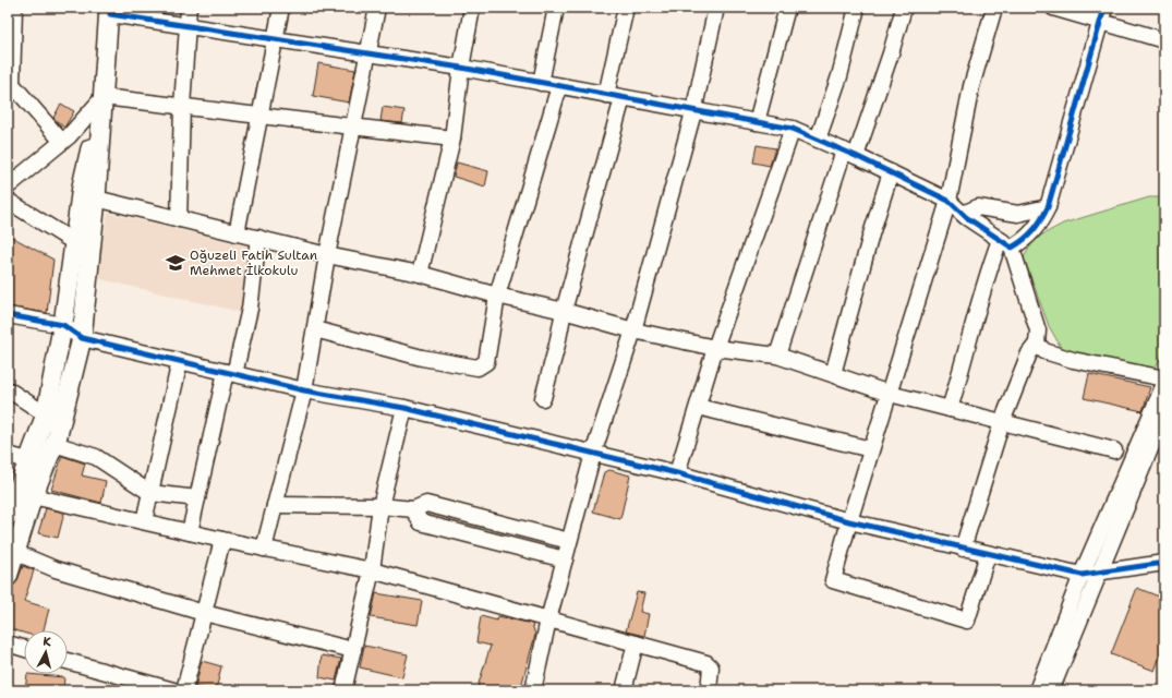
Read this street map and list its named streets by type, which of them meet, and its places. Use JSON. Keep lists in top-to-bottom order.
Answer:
{
  "places": {
    "school or university": ["Oğuzeli Fatih Sultan Mehmet İlkokulu"]
  },
  "north": "top"
}
